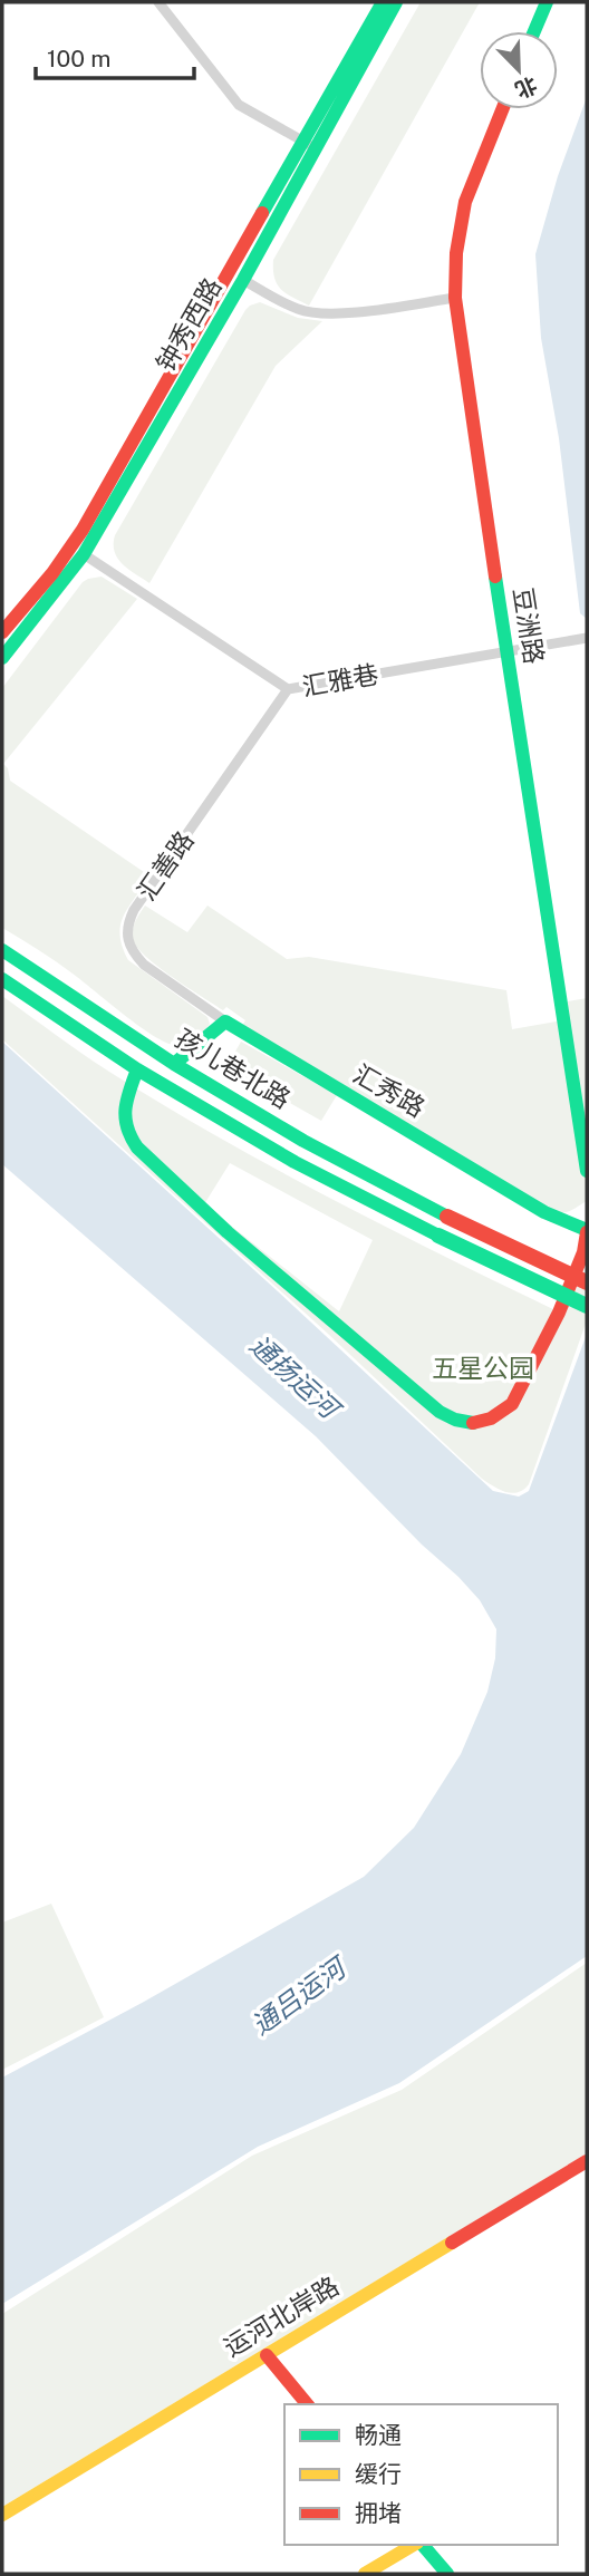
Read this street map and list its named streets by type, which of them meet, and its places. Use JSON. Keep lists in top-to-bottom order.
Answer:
{
  "streets": {
    "street": [
      "钟秀西路",
      "豆洲路",
      "汇雅巷",
      "汇善路",
      "孩儿巷北路",
      "汇秀路",
      "运河北岸路"
    ]
  },
  "crossings": [
    ["钟秀西路", "汇雅巷"],
    ["豆洲路", "汇雅巷"],
    ["汇雅巷", "汇善路"],
    ["汇善路", "汇秀路"]
  ],
  "water": ["通扬运河", "通吕运河"],
  "parks": ["五星公园"],
  "legend": ["畅通", "缓行", "拥堵"],
  "scale_bar": "100 m",
  "north": "bottom right"
}
